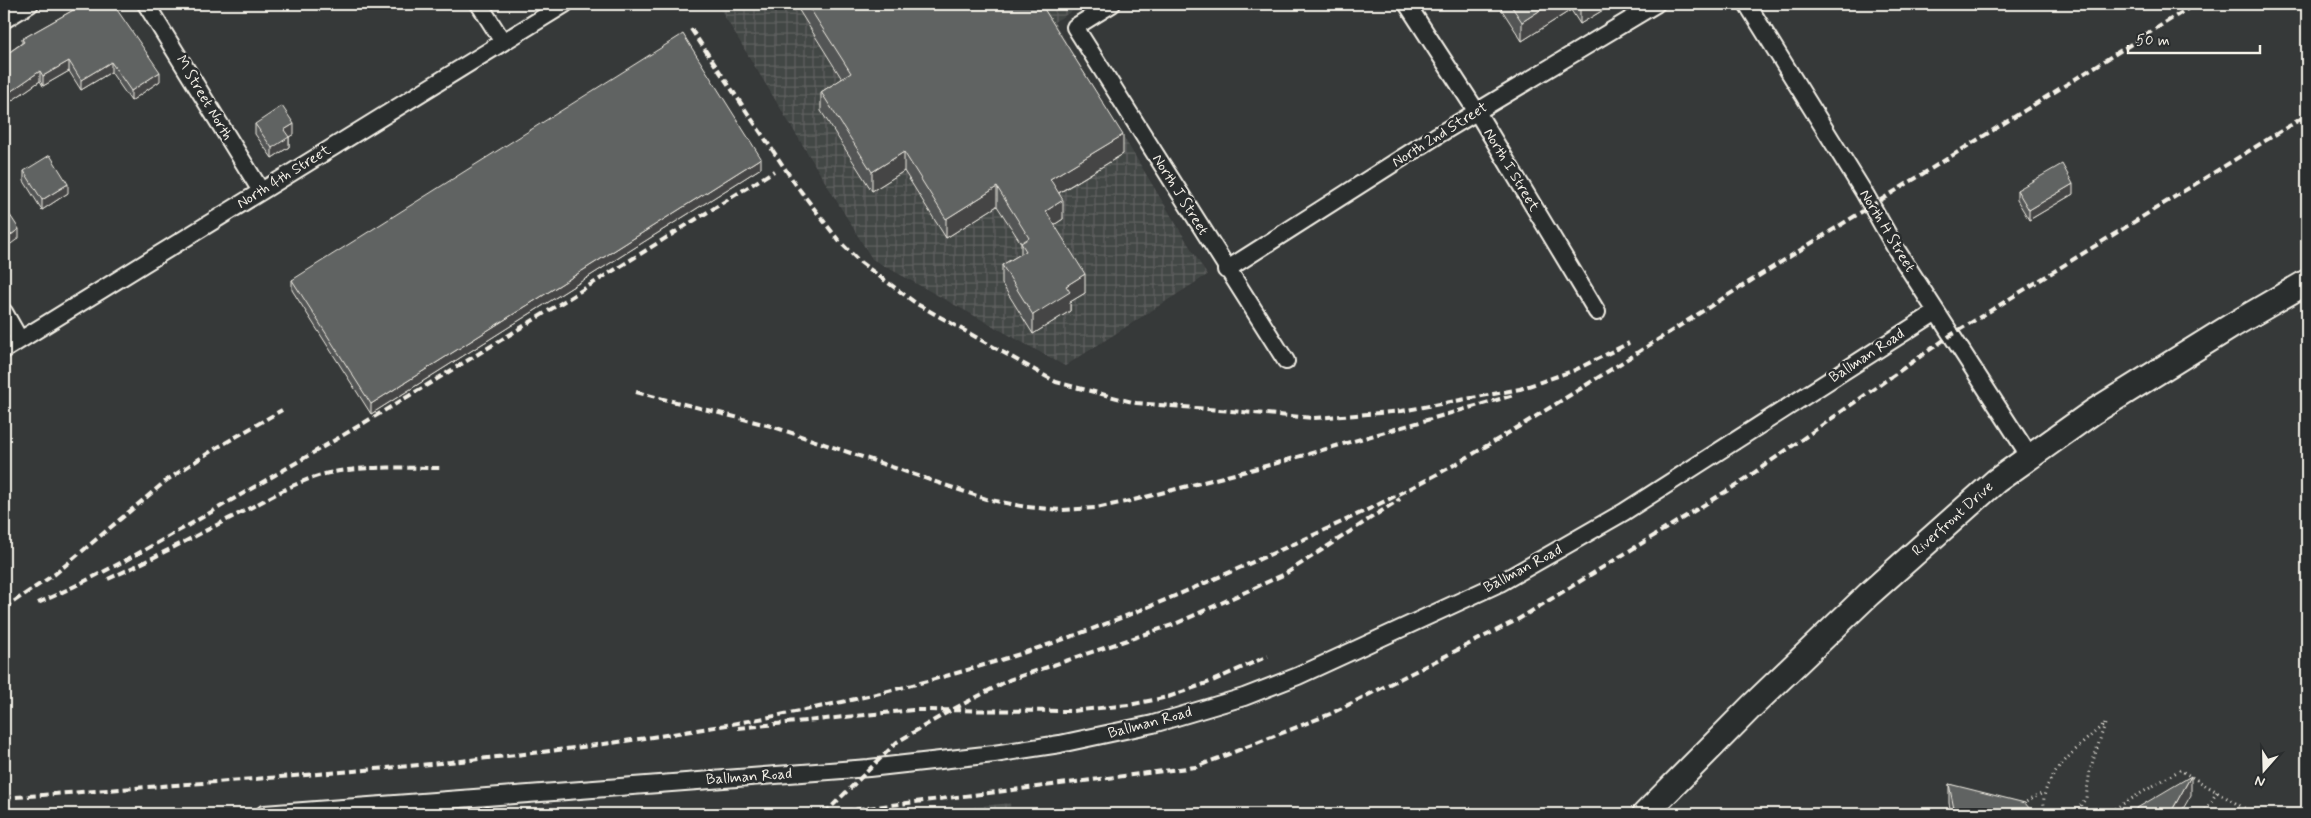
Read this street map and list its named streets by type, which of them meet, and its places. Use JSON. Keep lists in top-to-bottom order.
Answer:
{
  "streets": {
    "street": [
      "M Street North",
      "North 2nd Street",
      "North I Street",
      "North 4th Street",
      "North J Street",
      "North H Street",
      "Ballman Road",
      "Riverfront Drive"
    ]
  },
  "crossings": [
    ["M Street North", "North 4th Street"],
    ["North 2nd Street", "North I Street"],
    ["North 2nd Street", "North J Street"],
    ["North H Street", "Ballman Road"],
    ["North H Street", "Riverfront Drive"]
  ],
  "scale_bar": "50 m",
  "north": "bottom"
}
